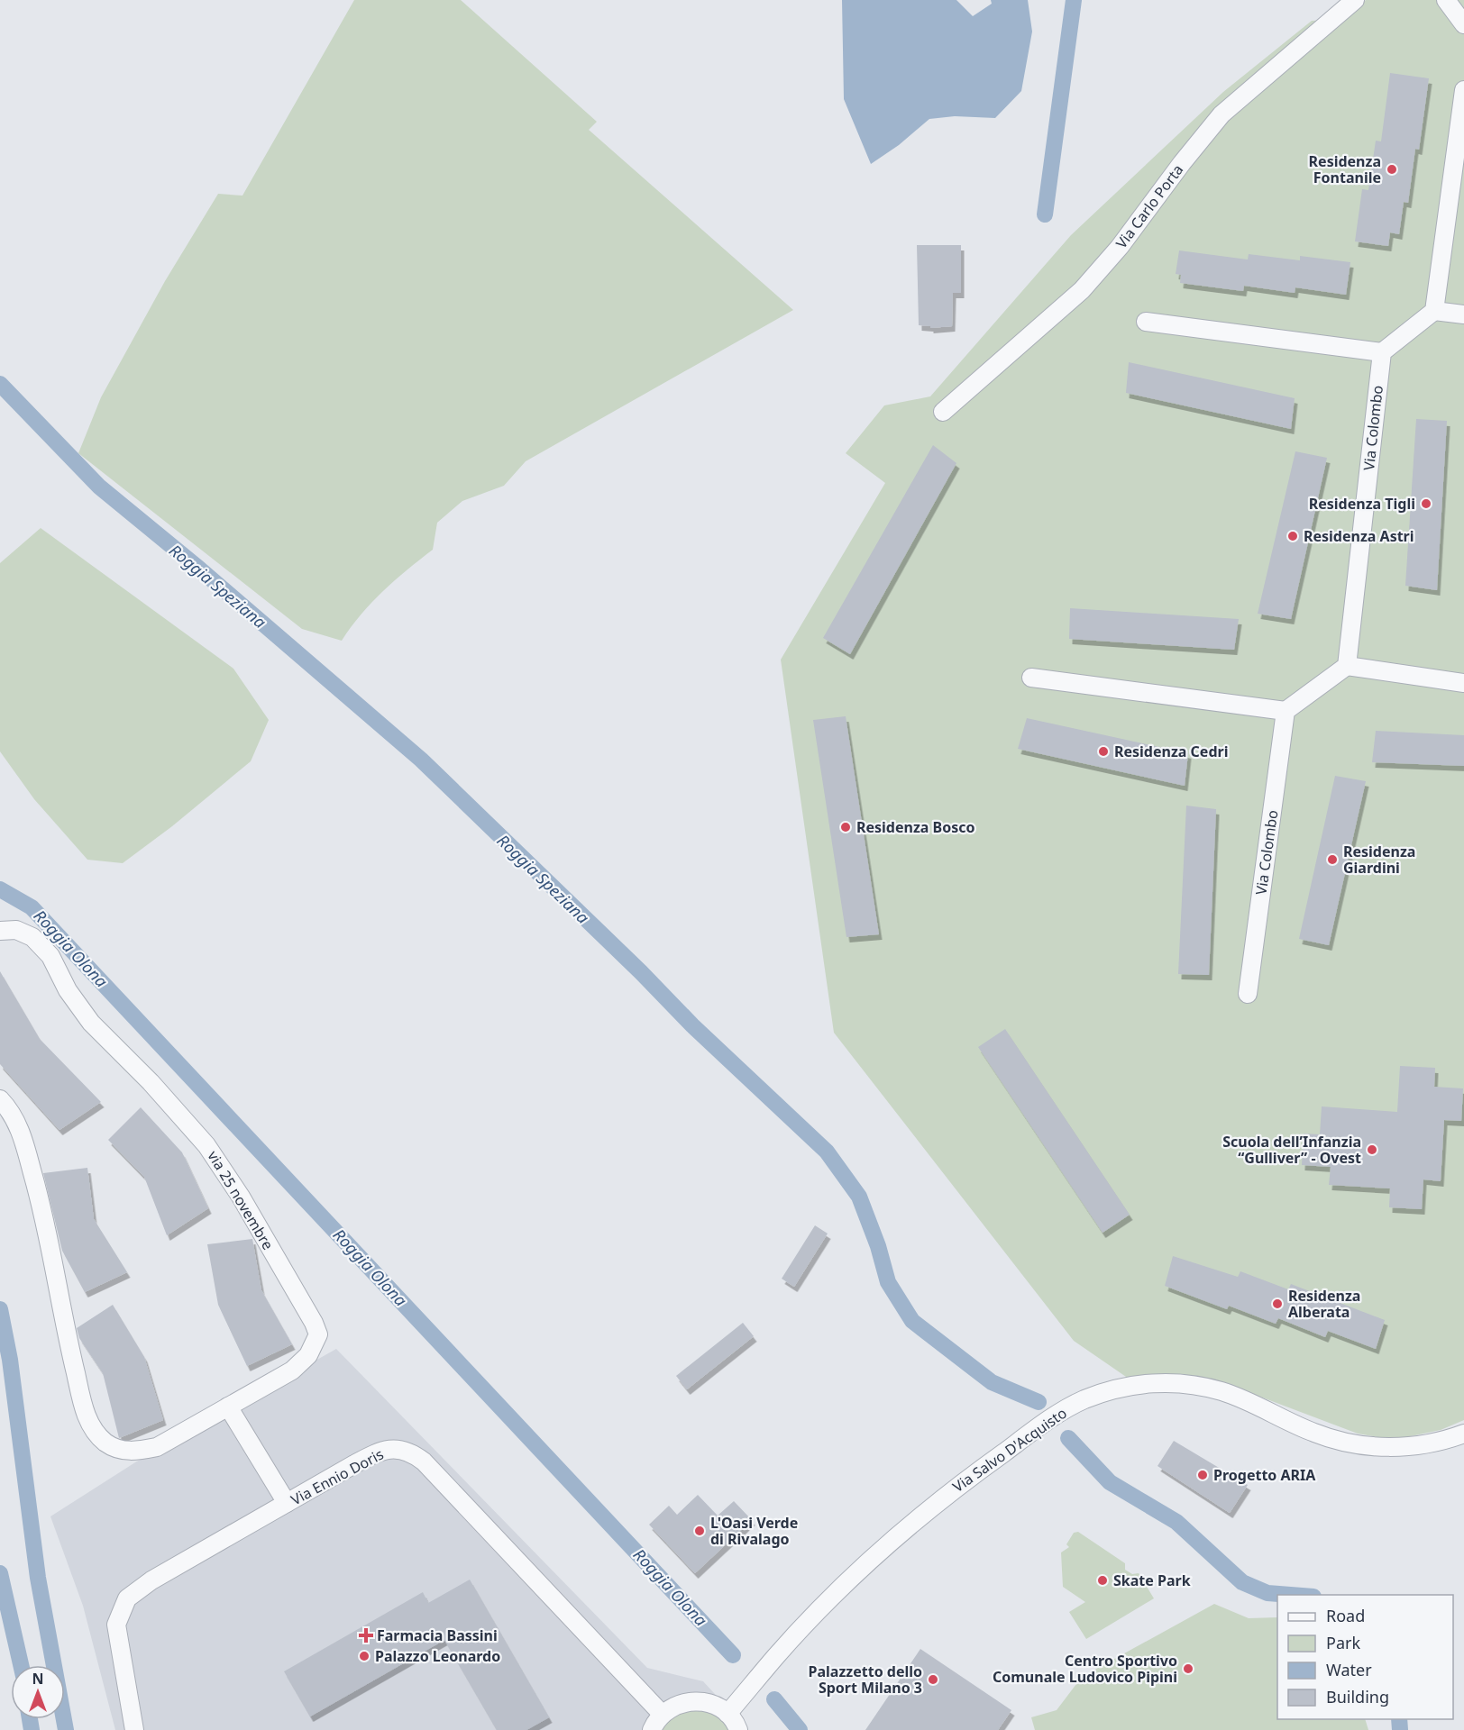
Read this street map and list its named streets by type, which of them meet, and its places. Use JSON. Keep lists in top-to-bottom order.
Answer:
{
  "streets": {
    "street": [
      "Via Carlo Porta",
      "Via Colombo",
      "via 25 novembre",
      "Via Salvo D'Acquisto",
      "Via Ennio Doris"
    ]
  },
  "water": ["Roggia Speziana", "Roggia Olona"],
  "places": {
    "other": [
      "Residenza Fontanile",
      "Residenza Tigli",
      "Residenza Astri",
      "Residenza Cedri",
      "Residenza Bosco",
      "Residenza Giardini",
      "Scuola dell’Infanzia “Gulliver” - Ovest",
      "Residenza Alberata",
      "Progetto ARIA",
      "L'Oasi Verde di Rivalago",
      "Skate Park",
      "Palazzo Leonardo",
      "Centro Sportivo Comunale Ludovico Pipini",
      "Palazzetto dello Sport Milano 3"
    ],
    "health": ["Farmacia Bassini"]
  },
  "legend": [
    "Road",
    "Park",
    "Water",
    "Building"
  ],
  "north": "top"
}
